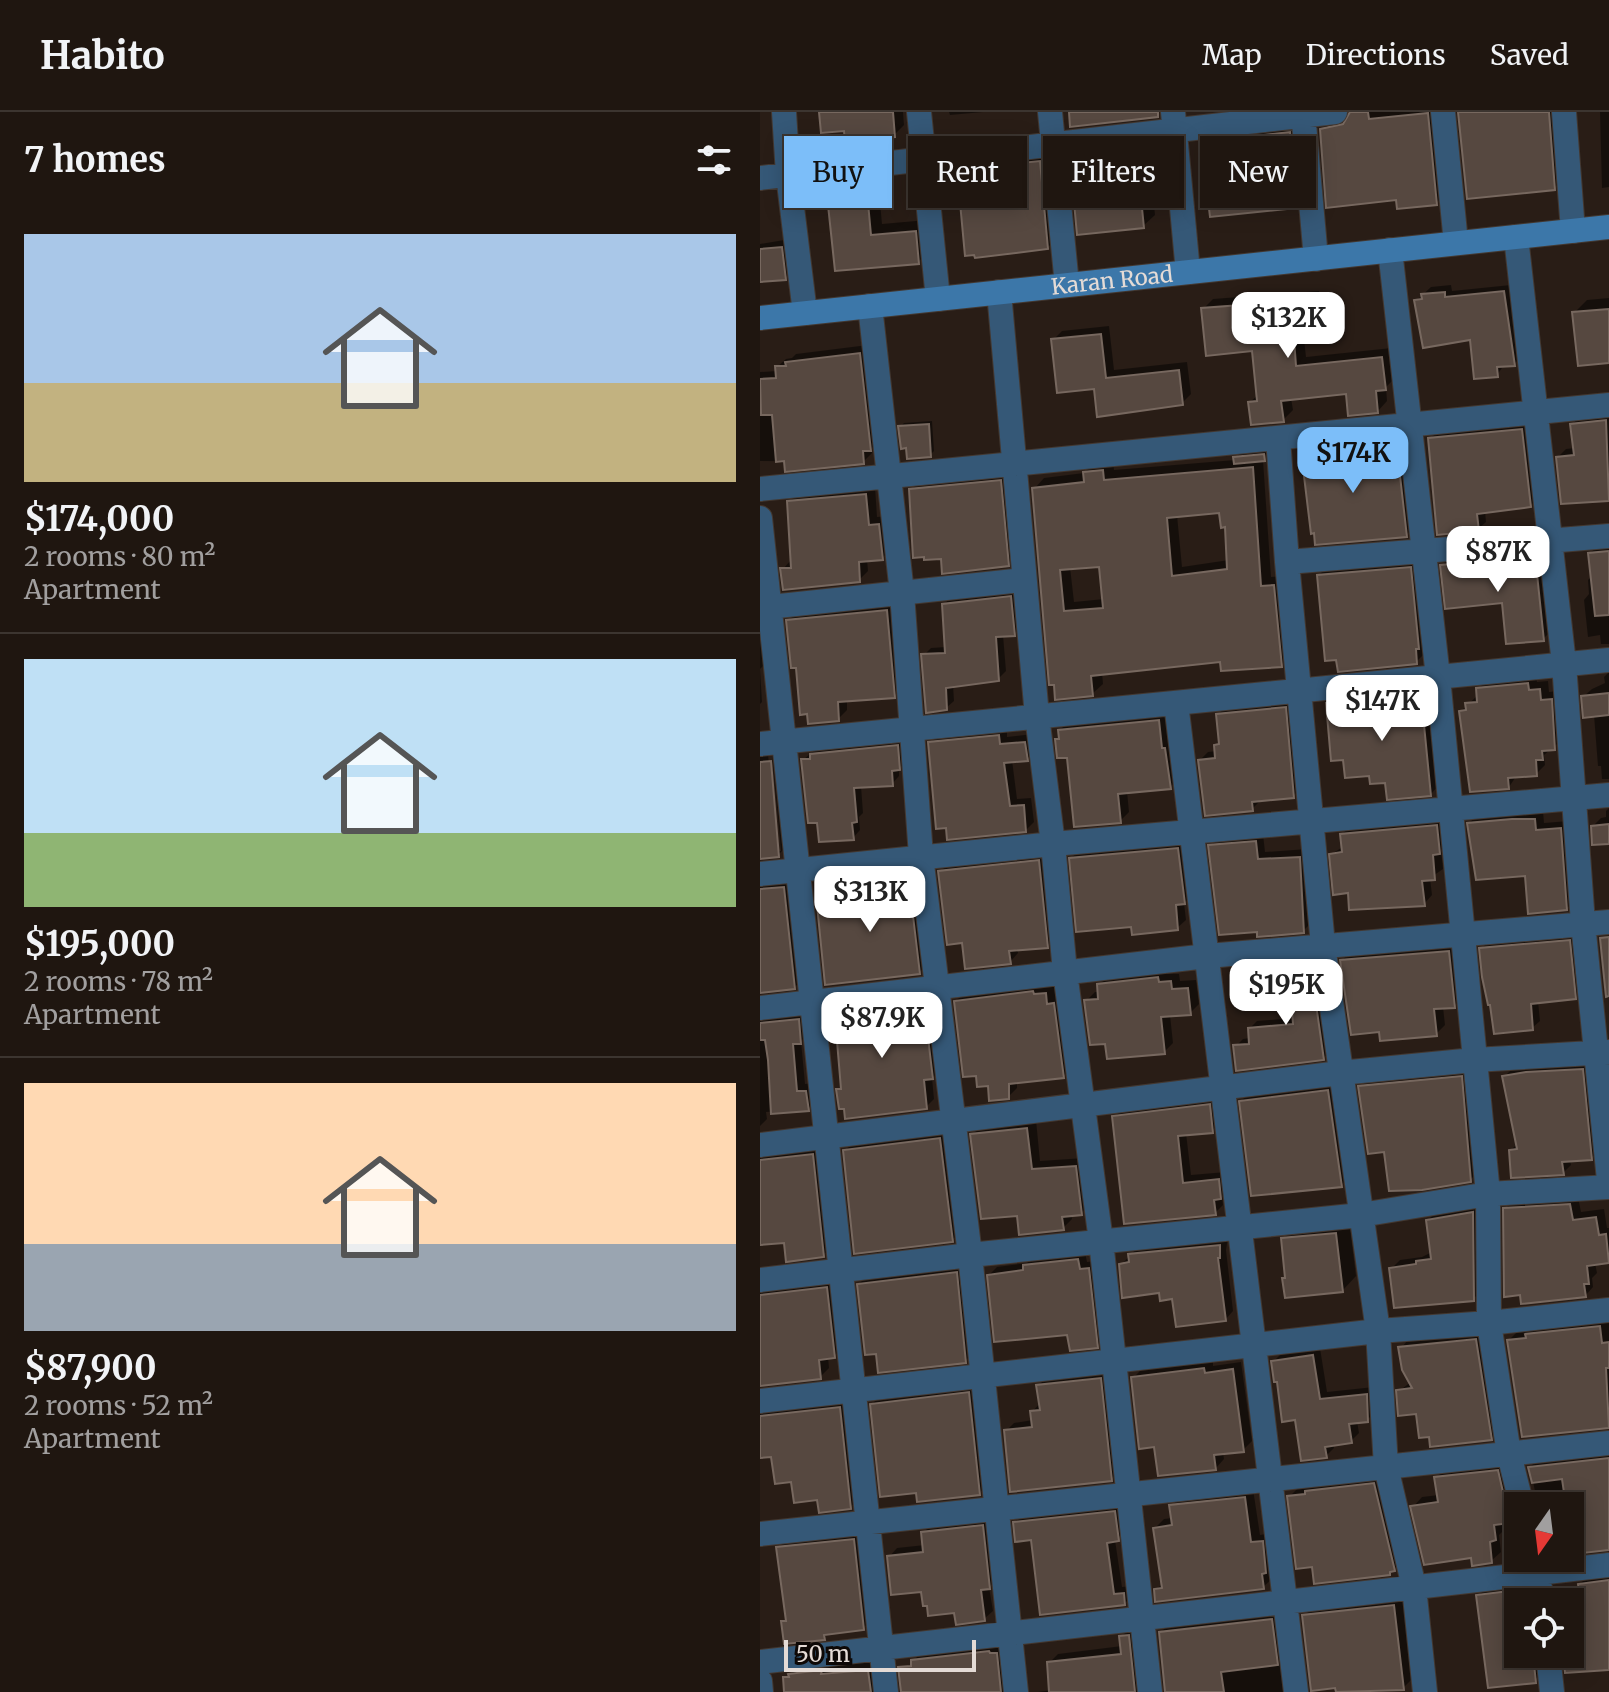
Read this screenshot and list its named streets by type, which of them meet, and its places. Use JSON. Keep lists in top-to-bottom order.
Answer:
{
  "streets": {
    "street": ["Karan Road"]
  },
  "scale_bar": "50 m",
  "north": "bottom",
  "page": {
    "header": "Habito",
    "nav": ["Map", "Directions", "Saved"],
    "heading": "7 homes",
    "chip": [
      "Buy",
      "Rent",
      "Filters",
      "New"
    ],
    "list": [
      {
        "name": "$174,000",
        "note": "2 rooms · 80 m² · Apartment"
      },
      {
        "name": "$195,000",
        "note": "2 rooms · 78 m² · Apartment"
      },
      {
        "name": "$87,900",
        "note": "2 rooms · 52 m² · Apartment"
      }
    ],
    "price": [
      "$132K",
      "$174K",
      "$87K",
      "$147K",
      "$313K",
      "$195K",
      "$87.9K"
    ],
    "scale": "50 m"
  }
}
